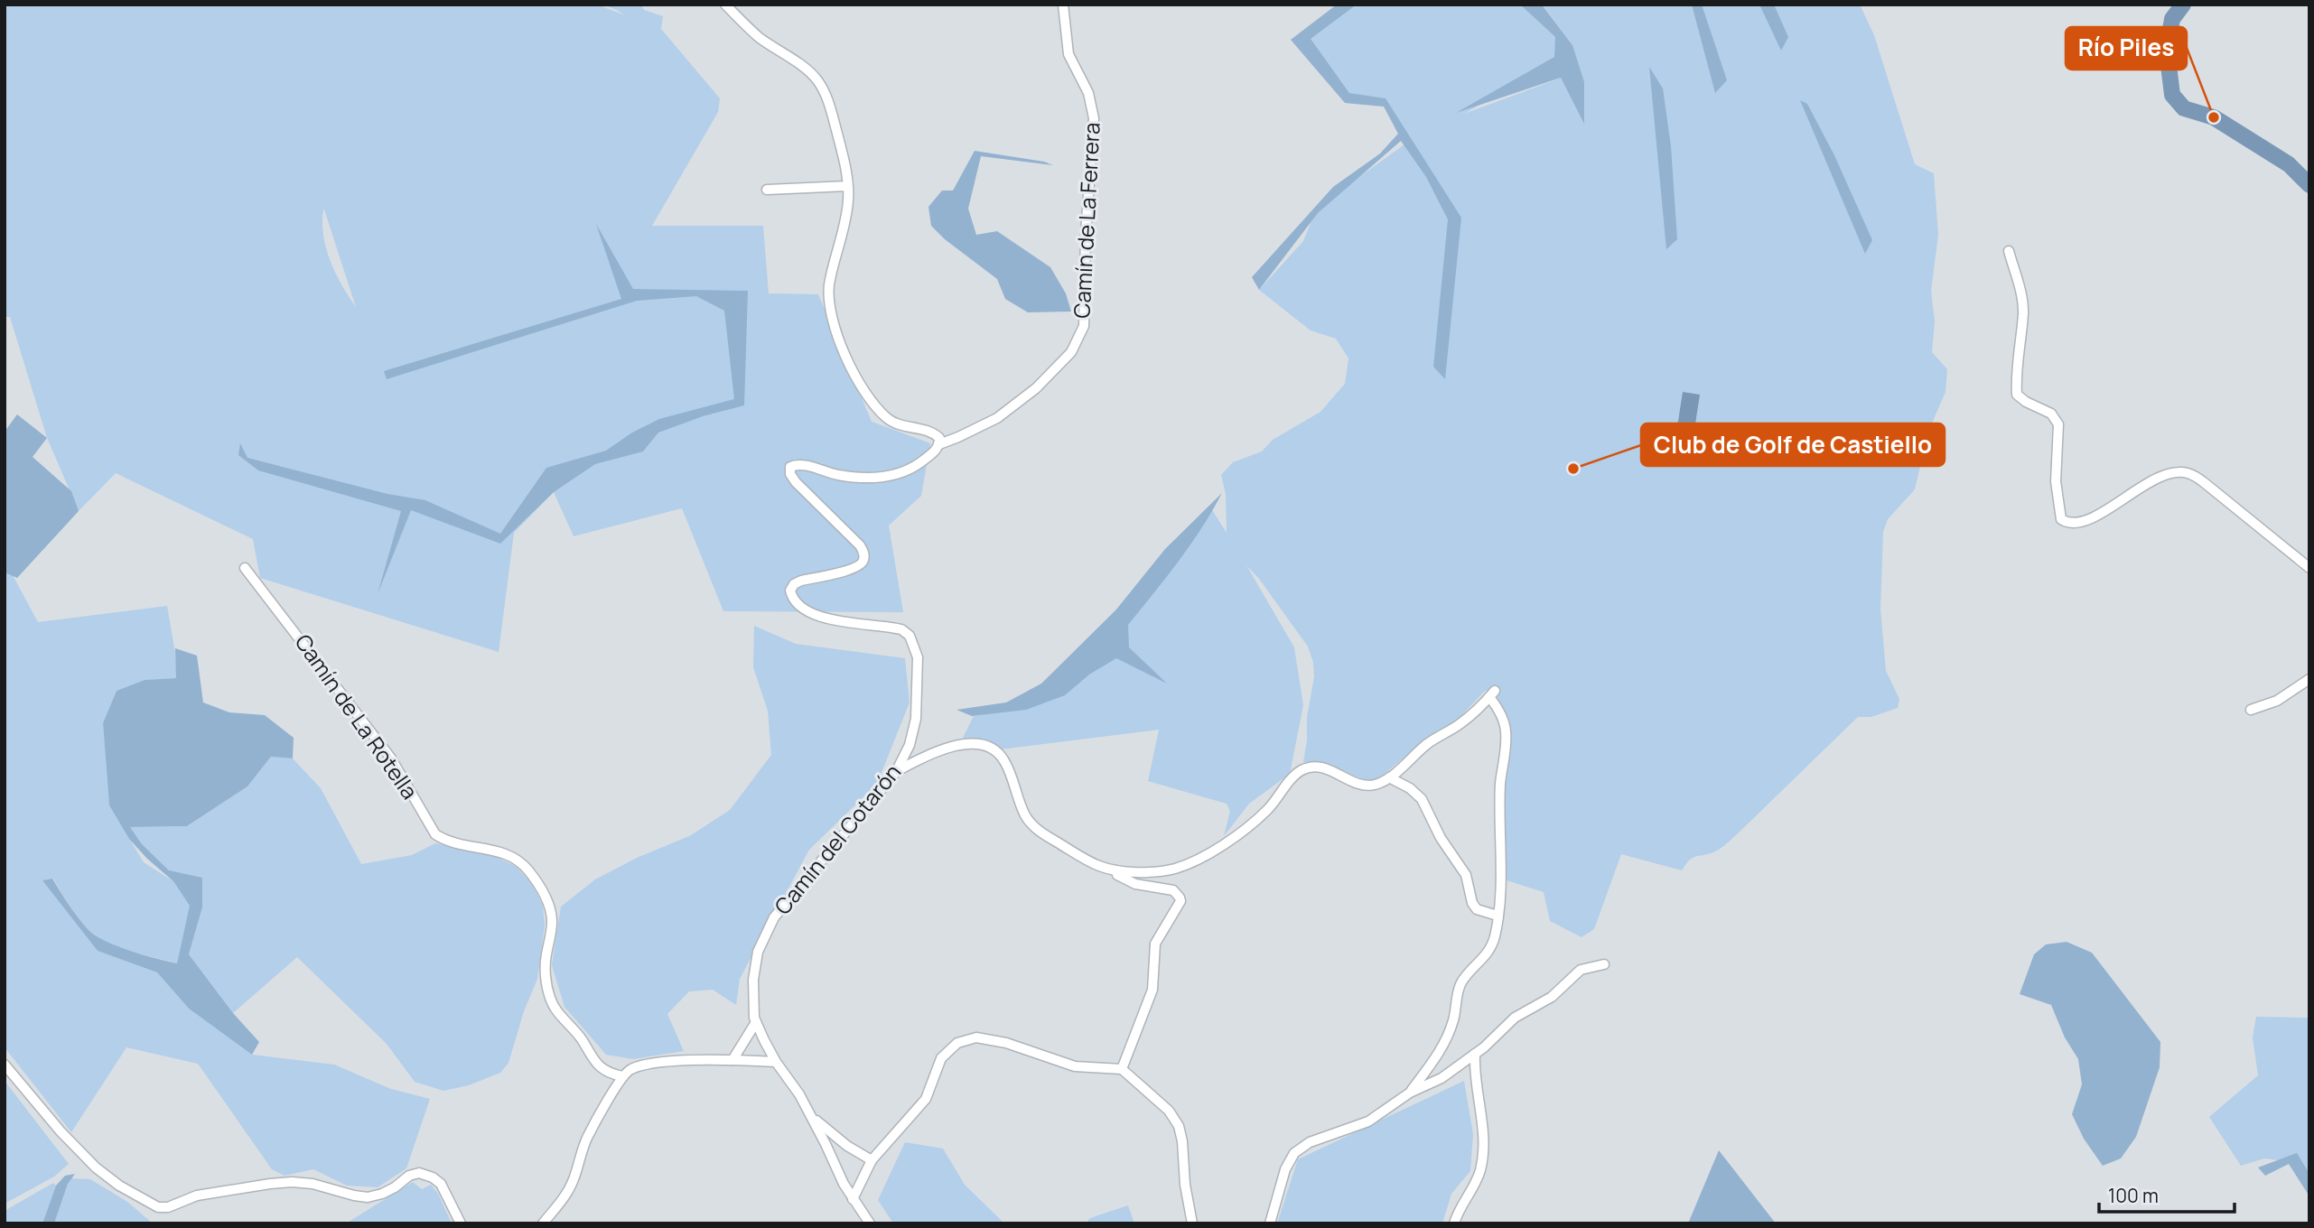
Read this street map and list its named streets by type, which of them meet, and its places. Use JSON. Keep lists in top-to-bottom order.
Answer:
{
  "streets": {
    "street": ["Camín de La Ferrera", "Camín de La Rotella", "Camín del Cotarón"]
  },
  "crossings": [
    ["Camín de La Ferrera", "Camín del Cotarón"]
  ],
  "places": ["Río Piles", "Club de Golf de Castiello"],
  "scale_bar": "100 m"
}
